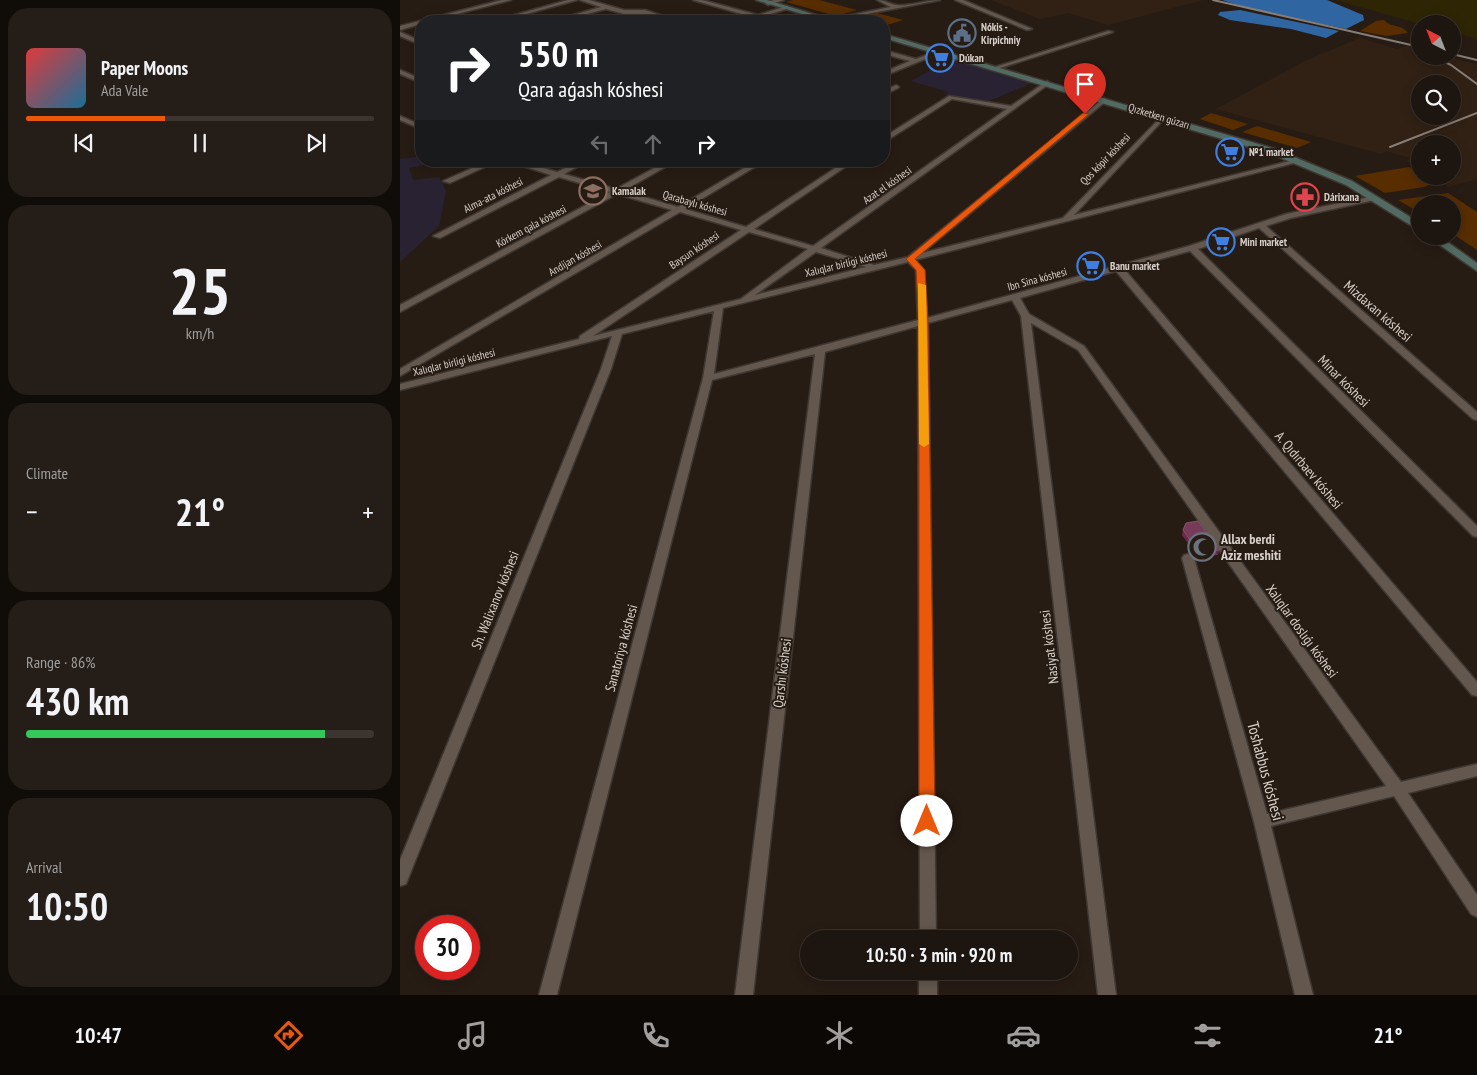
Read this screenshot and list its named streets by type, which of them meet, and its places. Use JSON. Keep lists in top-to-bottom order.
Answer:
{
  "streets": {
    "street": [
      "Qızketken gúzarı",
      "Qos kópir kóshesi",
      "Azat el kóshesi",
      "Alma-ata kóshesi",
      "Qarabaylı kóshesi",
      "Kórkem qala kóshesi",
      "Baysun kóshesi",
      "Andijan kóshesi",
      "Xalıqlar birligi kóshesi",
      "Ibn Sina kóshesi",
      "Mizdaxan kóshesi",
      "Minar kóshesi",
      "A. Qıdırbaev kóshesi",
      "Sh. Walixanov kóshesi",
      "Xalıqlar doslıǵı kóshesi",
      "Nasiyat kóshesi",
      "Sanatoriya kóshesi",
      "Qarshı kóshesi",
      "Toshabbus kóshesi"
    ]
  },
  "crossings": [
    ["Qızketken gúzarı", "Qos kópir kóshesi"],
    ["Qızketken gúzarı", "Azat el kóshesi"],
    ["Qızketken gúzarı", "Xalıqlar birligi kóshesi"],
    ["Qızketken gúzarı", "Ibn Sina kóshesi"],
    ["Qos kópir kóshesi", "Xalıqlar birligi kóshesi"],
    ["Azat el kóshesi", "Qarabaylı kóshesi"],
    ["Azat el kóshesi", "Xalıqlar birligi kóshesi"],
    ["Alma-ata kóshesi", "Qarabaylı kóshesi"],
    ["Qarabaylı kóshesi", "Kórkem qala kóshesi"],
    ["Qarabaylı kóshesi", "Baysun kóshesi"],
    ["Qarabaylı kóshesi", "Andijan kóshesi"],
    ["Qarabaylı kóshesi", "Xalıqlar birligi kóshesi"],
    ["Baysun kóshesi", "Xalıqlar birligi kóshesi"],
    ["Xalıqlar birligi kóshesi", "Sh. Walixanov kóshesi"],
    ["Xalıqlar birligi kóshesi", "Sanatoriya kóshesi"],
    ["Ibn Sina kóshesi", "Mizdaxan kóshesi"],
    ["Ibn Sina kóshesi", "Minar kóshesi"],
    ["Ibn Sina kóshesi", "A. Qıdırbaev kóshesi"],
    ["Ibn Sina kóshesi", "Nasiyat kóshesi"],
    ["Ibn Sina kóshesi", "Sanatoriya kóshesi"],
    ["Ibn Sina kóshesi", "Qarshı kóshesi"],
    ["Xalıqlar doslıǵı kóshesi", "Nasiyat kóshesi"]
  ],
  "places": {
    "public building": ["Nókis - Kirpichniy"],
    "supermarket": [
      "Dúkan",
      "№1 market",
      "Mini market",
      "Banu market"
    ],
    "school or university": ["Kamalak"],
    "pharmacy": ["Dárixana"],
    "mosque": ["Allax berdi Aziz meshiti"]
  },
  "north": "top left",
  "page": {
    "map_buttons": ["+", "−"],
    "turn": ["550 m", "Qara aǵash kóshesi"],
    "song": ["Paper Moons", "Ada Vale"],
    "tile": [
      ["25", "km/h"],
      "Climate",
      ["Range · 86%", "430 km"],
      ["Arrival", "10:50"]
    ],
    "heat": ["−", "21°", "+"],
    "limit": "30",
    "trip": "10:50 · 3 min · 920 m",
    "tabs": ["10:47", "21°"]
  }
}
